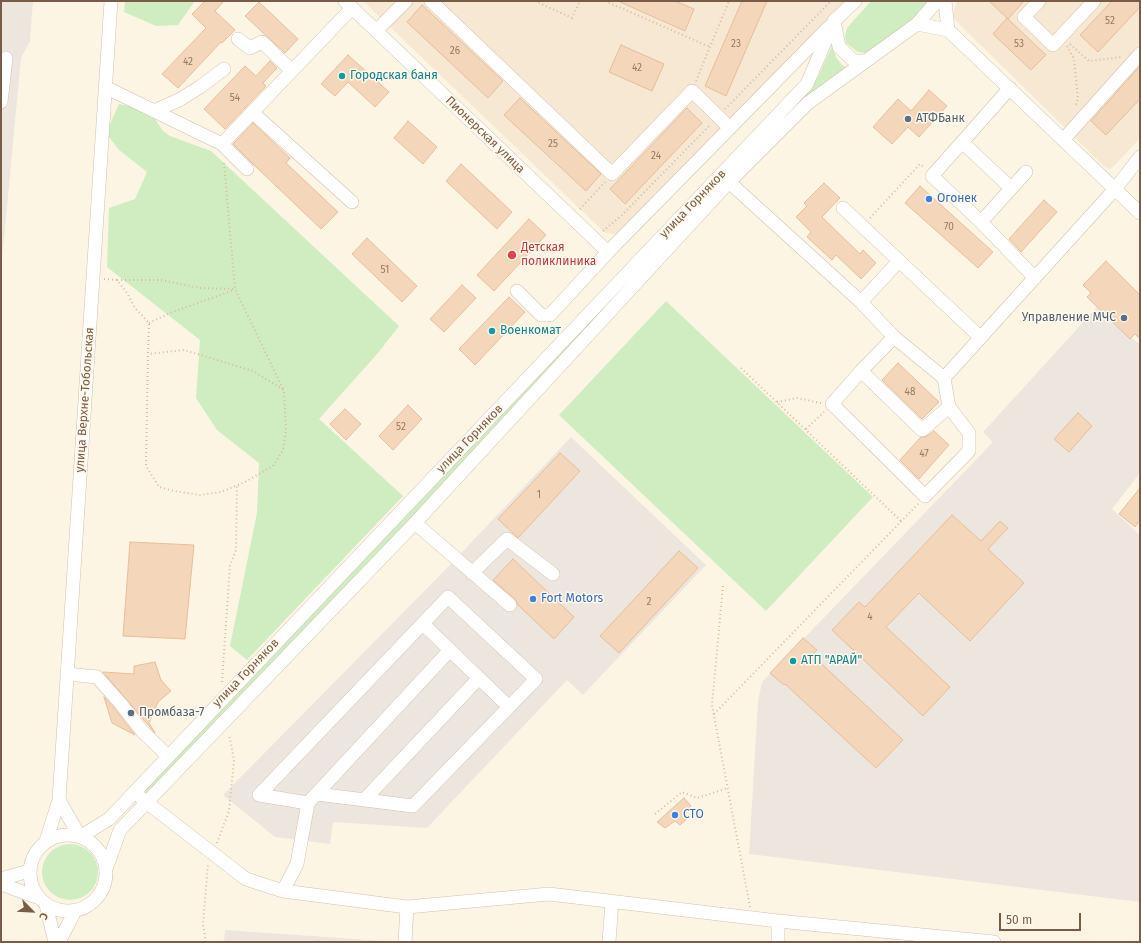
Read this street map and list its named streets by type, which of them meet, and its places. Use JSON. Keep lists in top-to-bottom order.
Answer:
{
  "streets": {
    "street": ["Пионерская улица", "улица Горняков", "улица Верхне-Тобольская"]
  },
  "crossings": [
    ["Пионерская улица", "улица Горняков"],
    ["улица Горняков", "улица Верхне-Тобольская"]
  ],
  "places": [
    "Городская баня",
    "АТФБанк",
    "Огонек",
    "Детская поликлиника",
    "Управление МЧС",
    "Военкомат",
    "Fort Motors",
    "АТП \"АРАЙ\"",
    "Промбаза-7",
    "СТО"
  ],
  "house_numbers": [
    "52",
    "23",
    "53",
    "26",
    "42",
    "42",
    "54",
    "25",
    "24",
    "70",
    "51",
    "48",
    "52",
    "47",
    "1",
    "2",
    "4"
  ],
  "scale_bar": "50 m",
  "north": "bottom right"
}
